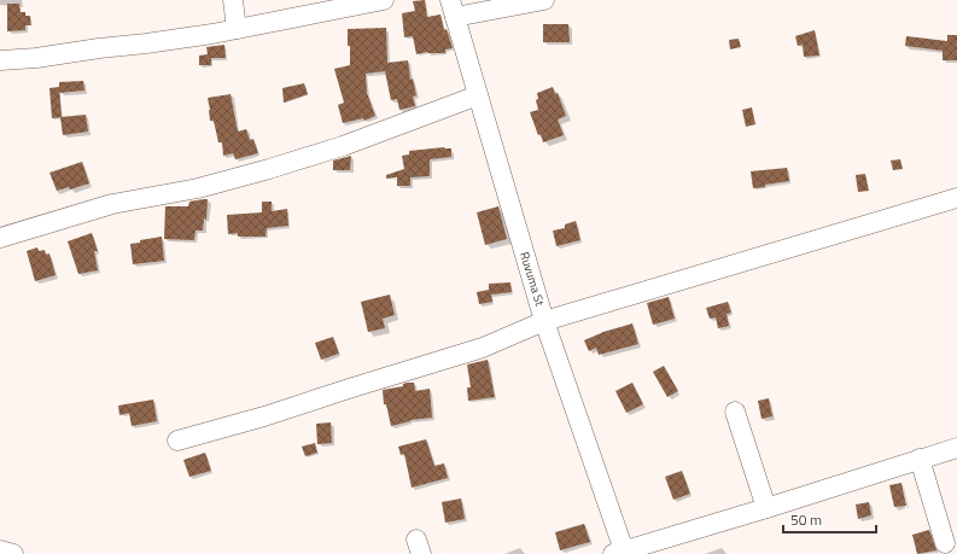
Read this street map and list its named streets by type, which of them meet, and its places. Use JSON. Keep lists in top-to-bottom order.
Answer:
{
  "streets": {
    "street": ["Ruvuma St"]
  },
  "scale_bar": "50 m"
}
